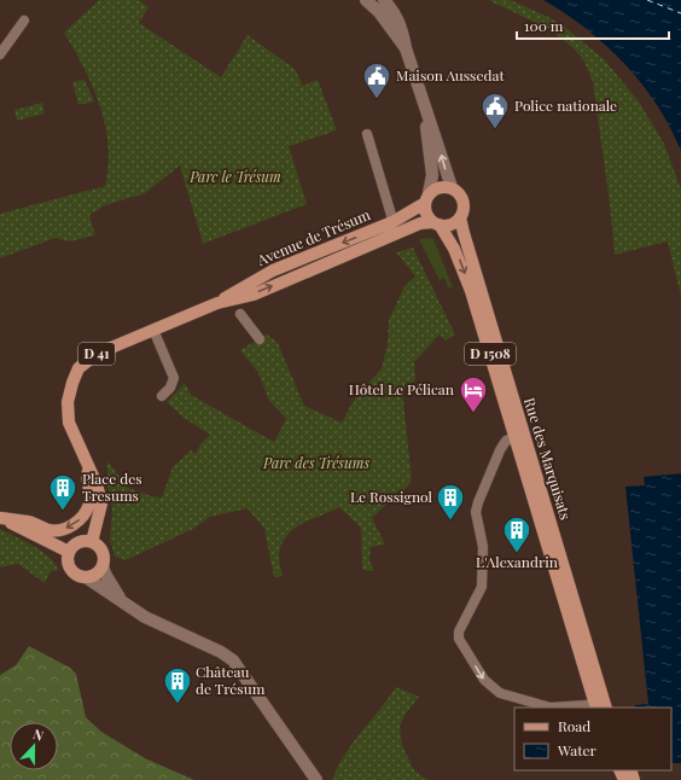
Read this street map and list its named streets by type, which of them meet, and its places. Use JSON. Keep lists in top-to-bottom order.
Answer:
{
  "streets": {
    "main road": [
      "Avenue de Trésum",
      "D 41",
      "D 1508",
      "Rue des Marquisats"
    ]
  },
  "crossings": [
    ["Avenue de Trésum", "Rue des Marquisats"]
  ],
  "parks": ["Parc le Trésum", "Parc des Trésums"],
  "places": {
    "public building": ["Maison Aussedat", "Police nationale"],
    "hotel": ["Hôtel Le Pélican"],
    "building": [
      "Place des Tresums",
      "Le Rossignol",
      "L'Alexandrin",
      "Château de Trésum"
    ]
  },
  "legend": ["Road", "Water"],
  "scale_bar": "100 m",
  "north": "top"
}
